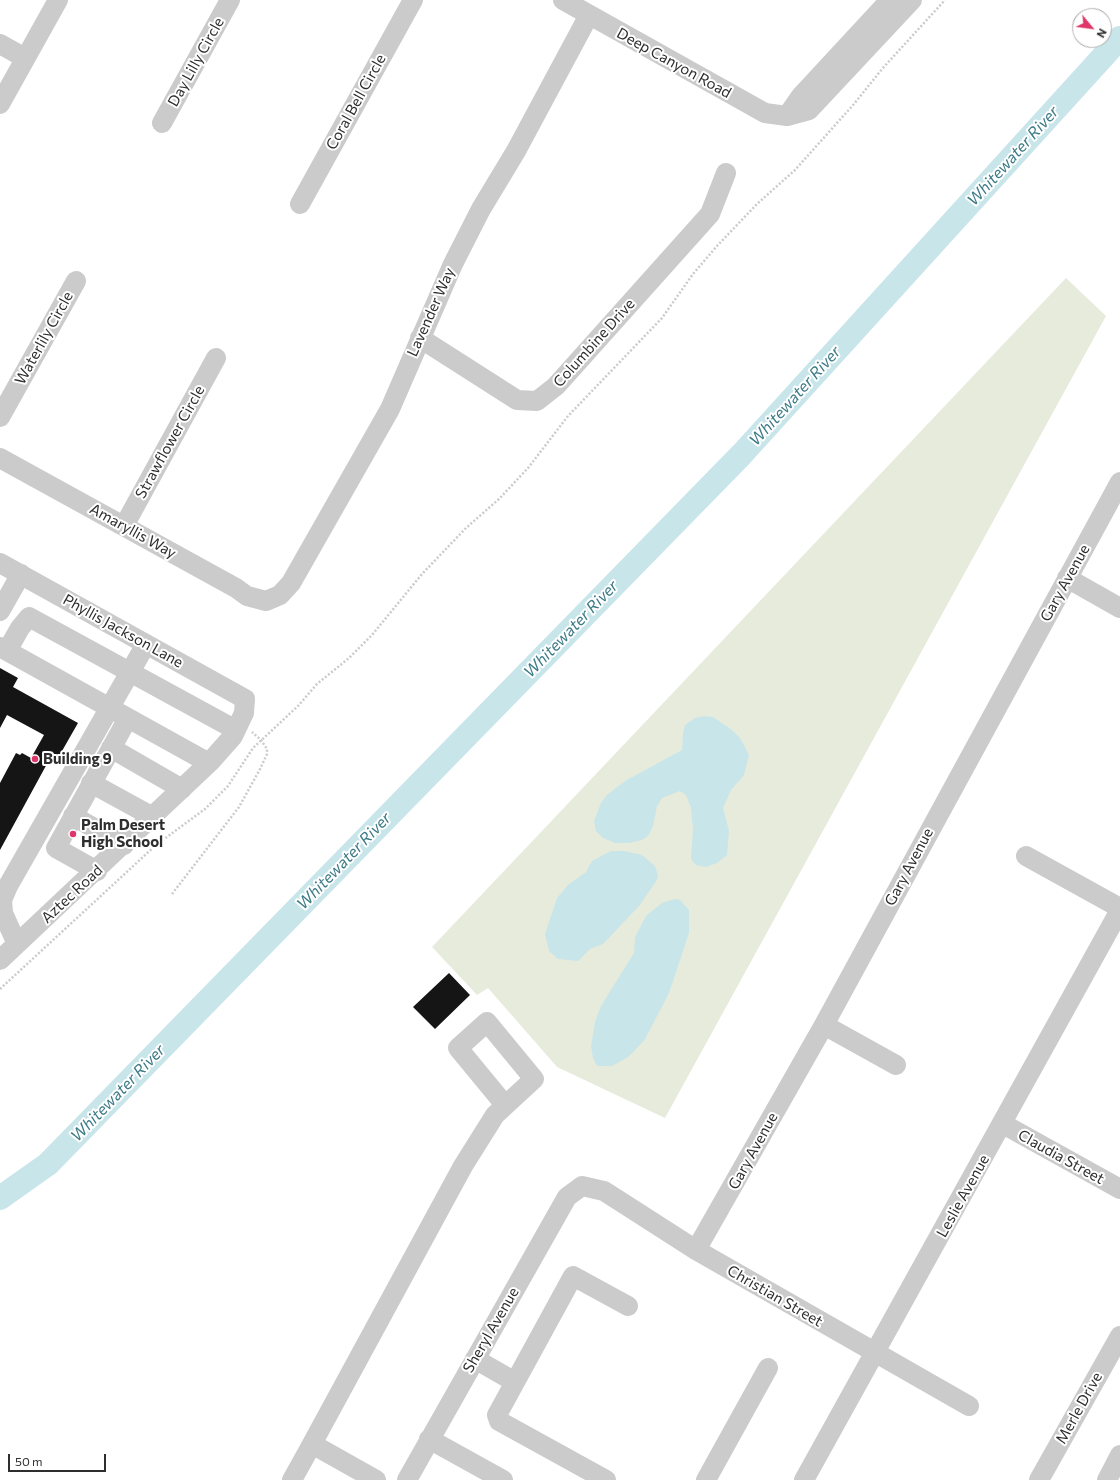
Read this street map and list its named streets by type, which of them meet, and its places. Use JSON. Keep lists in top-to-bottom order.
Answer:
{
  "streets": {
    "street": [
      "Day Lilly Circle",
      "Deep Canyon Road",
      "Coral Bell Circle",
      "Lavender Way",
      "Waterlily Circle",
      "Columbine Drive",
      "Strawflower Circle",
      "Amaryllis Way",
      "Gary Avenue",
      "Phyllis Jackson Lane",
      "Aztec Road",
      "Claudia Street",
      "Leslie Avenue",
      "Christian Street",
      "Sheryl Avenue",
      "Merle Drive"
    ]
  },
  "crossings": [
    ["Deep Canyon Road", "Lavender Way"],
    ["Lavender Way", "Columbine Drive"],
    ["Lavender Way", "Amaryllis Way"],
    ["Strawflower Circle", "Amaryllis Way"],
    ["Gary Avenue", "Christian Street"],
    ["Phyllis Jackson Lane", "Aztec Road"],
    ["Claudia Street", "Leslie Avenue"],
    ["Leslie Avenue", "Christian Street"],
    ["Christian Street", "Sheryl Avenue"]
  ],
  "water": ["Whitewater River"],
  "places": ["Building 9", "Palm Desert High School"],
  "scale_bar": "50 m",
  "north": "bottom right"
}
